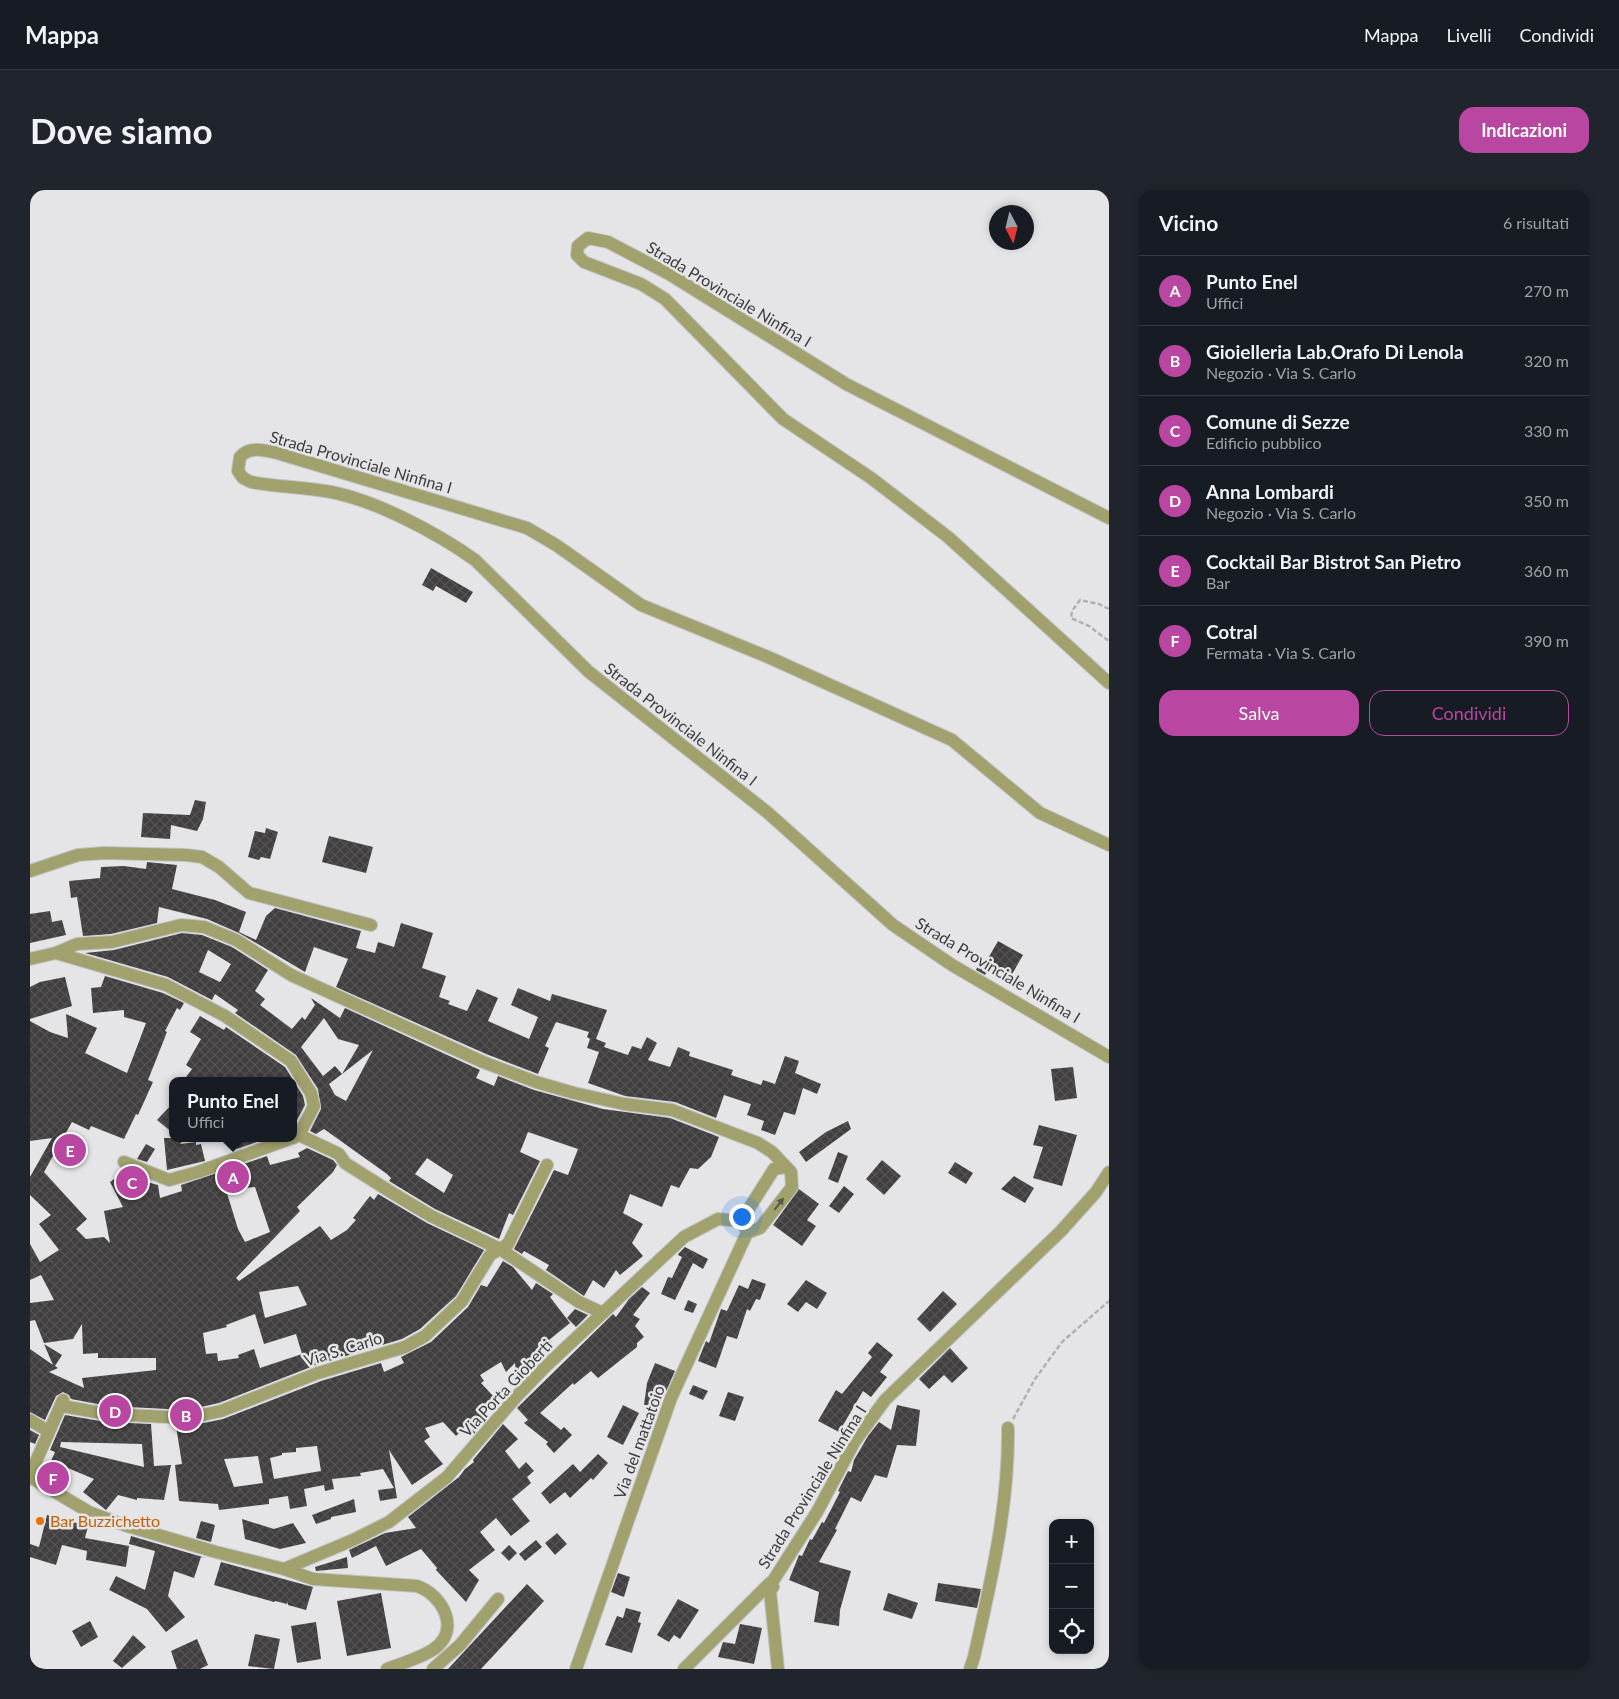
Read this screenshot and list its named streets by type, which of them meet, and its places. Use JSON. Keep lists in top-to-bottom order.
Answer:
{
  "streets": {
    "street": [
      "Strada Provinciale Ninfina I",
      "Via S. Carlo",
      "Via Porta Gioberti",
      "Via del mattatoio"
    ]
  },
  "crossings": [
    ["Via Porta Gioberti", "Via del mattatoio"]
  ],
  "places": ["Bar Buzzichetto"],
  "north": "bottom",
  "page": {
    "header": "Mappa",
    "nav": ["Mappa", "Livelli", "Condividi"],
    "buttons": [
      "Indicazioni",
      ["Salva", "Condividi"]
    ],
    "title": "Dove siamo",
    "heading": ["Vicino", "6 risultati"],
    "list": [
      {
        "mark": "A",
        "name": "Punto Enel",
        "note": "Uffici",
        "value": "270 m"
      },
      {
        "mark": "B",
        "name": "Gioielleria Lab.Orafo Di Lenola",
        "note": "Negozio · Via S. Carlo",
        "value": "320 m"
      },
      {
        "mark": "C",
        "name": "Comune di Sezze",
        "note": "Edificio pubblico",
        "value": "330 m"
      },
      {
        "mark": "D",
        "name": "Anna Lombardi",
        "note": "Negozio · Via S. Carlo",
        "value": "350 m"
      },
      {
        "mark": "E",
        "name": "Cocktail Bar Bistrot San Pietro",
        "note": "Bar",
        "value": "360 m"
      },
      {
        "mark": "F",
        "name": "Cotral",
        "note": "Fermata · Via S. Carlo",
        "value": "390 m"
      }
    ],
    "popup": ["Punto Enel", "Uffici"],
    "pins": [
      "E",
      "A",
      "C",
      "D",
      "B",
      "F"
    ],
    "map_buttons": ["+", "−"]
  }
}
